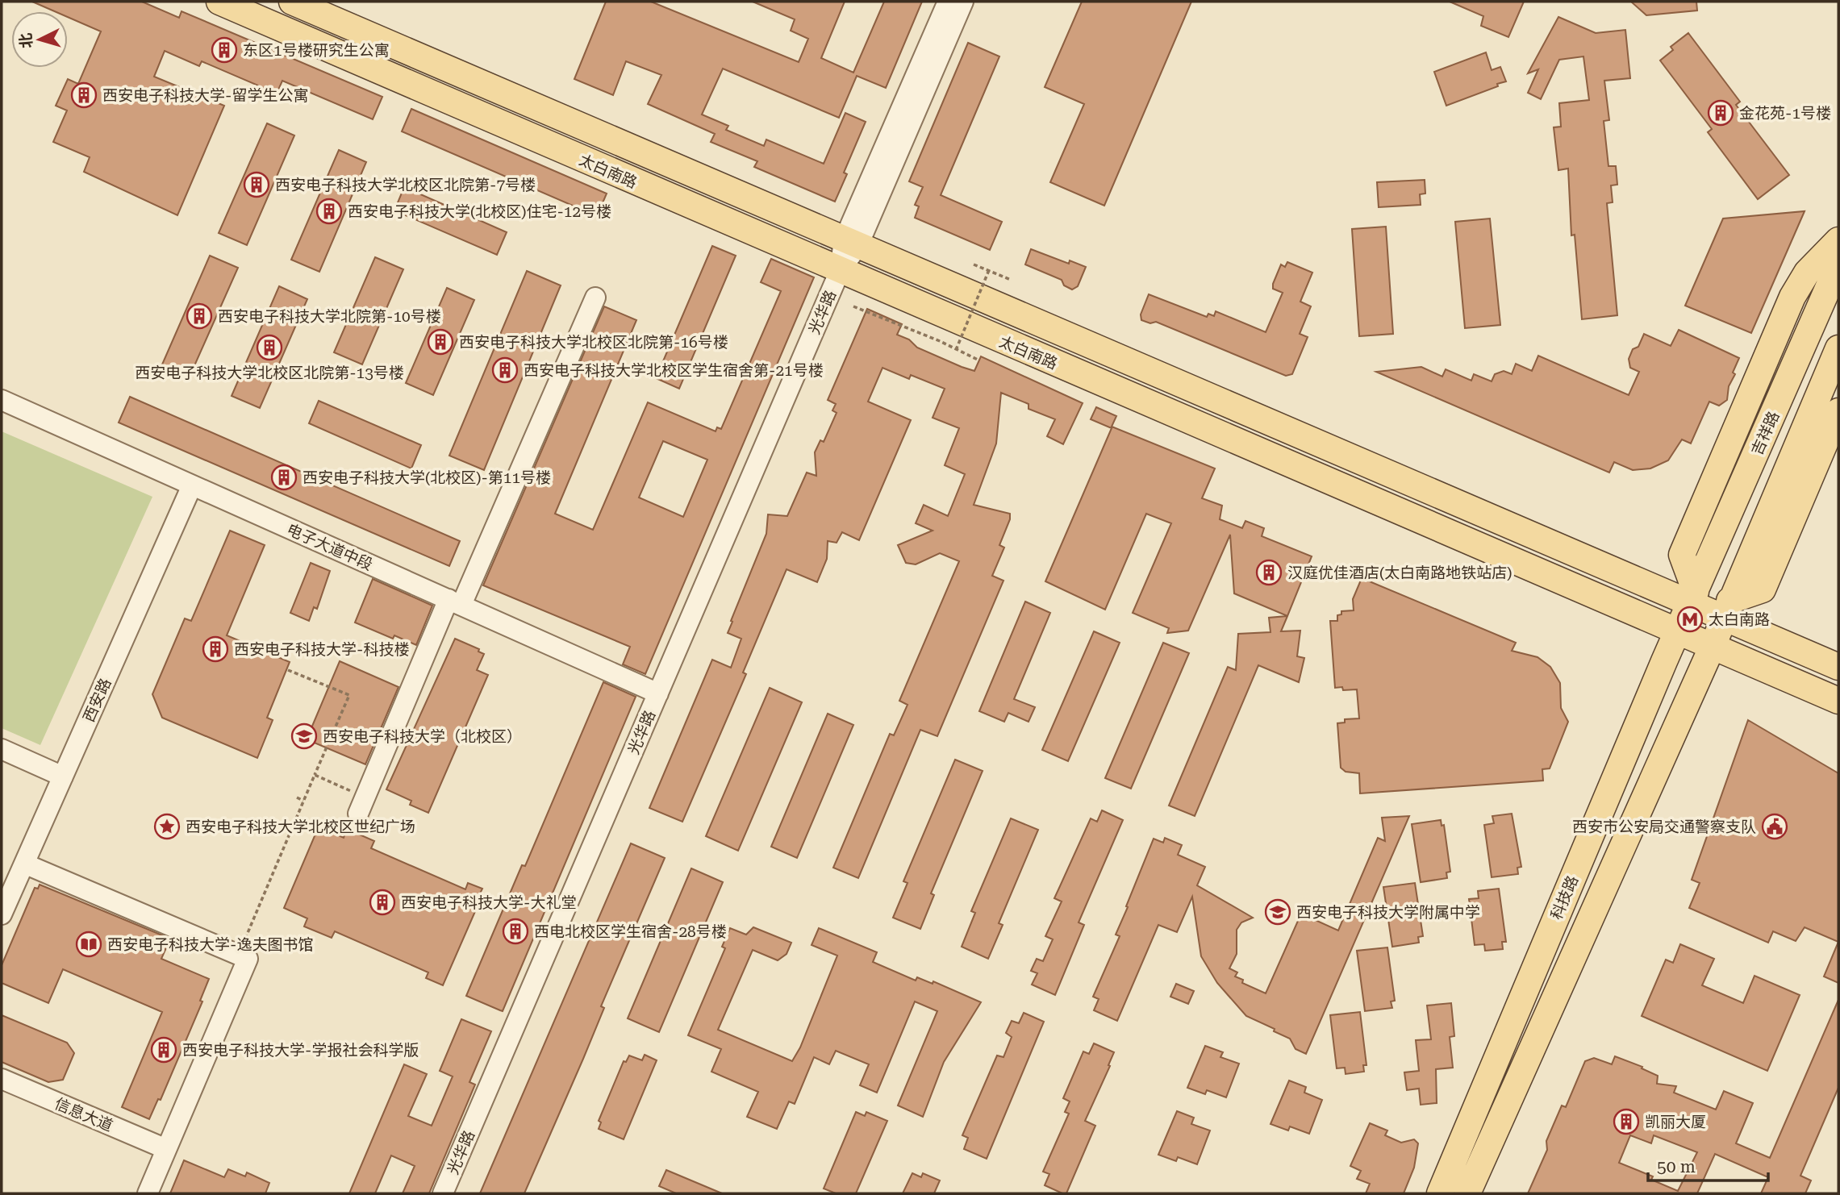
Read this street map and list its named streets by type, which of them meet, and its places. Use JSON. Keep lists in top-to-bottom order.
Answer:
{
  "streets": {
    "main road": ["太白南路", "吉祥路", "科技路"],
    "street": [
      "光华路",
      "电子大道中段",
      "西安路",
      "信息大道"
    ]
  },
  "crossings": [
    ["太白南路", "光华路"],
    ["太白南路", "吉祥路"],
    ["太白南路", "科技路"],
    ["光华路", "电子大道中段"],
    ["吉祥路", "科技路"],
    ["电子大道中段", "西安路"]
  ],
  "places": {
    "building": [
      "东区1号楼研究生公寓",
      "西安电子科技大学-留学生公寓",
      "金花苑-1号楼",
      "西安电子科技大学北校区北院第-7号楼",
      "西安电子科技大学(北校区)住宅-12号楼",
      "西安电子科技大学北院第-10号楼",
      "西安电子科技大学北校区北院第-16号楼",
      "西安电子科技大学北校区北院第-13号楼",
      "西安电子科技大学北校区学生宿舍第-21号楼",
      "西安电子科技大学(北校区)-第11号楼",
      "汉庭优佳酒店(太白南路地铁站店)",
      "西安电子科技大学-科技楼",
      "西安电子科技大学-大礼堂",
      "西电北校区学生宿舍-28号楼",
      "西安电子科技大学-学报社会科学版",
      "凯丽大厦"
    ],
    "metro station": ["太白南路"],
    "school or university": ["西安电子科技大学（北校区）", "西安电子科技大学附属中学"],
    "place": ["西安电子科技大学北校区世纪广场"],
    "public building": ["西安市公安局交通警察支队"],
    "library": ["西安电子科技大学-逸夫图书馆"]
  },
  "scale_bar": "50 m",
  "north": "left"
}
